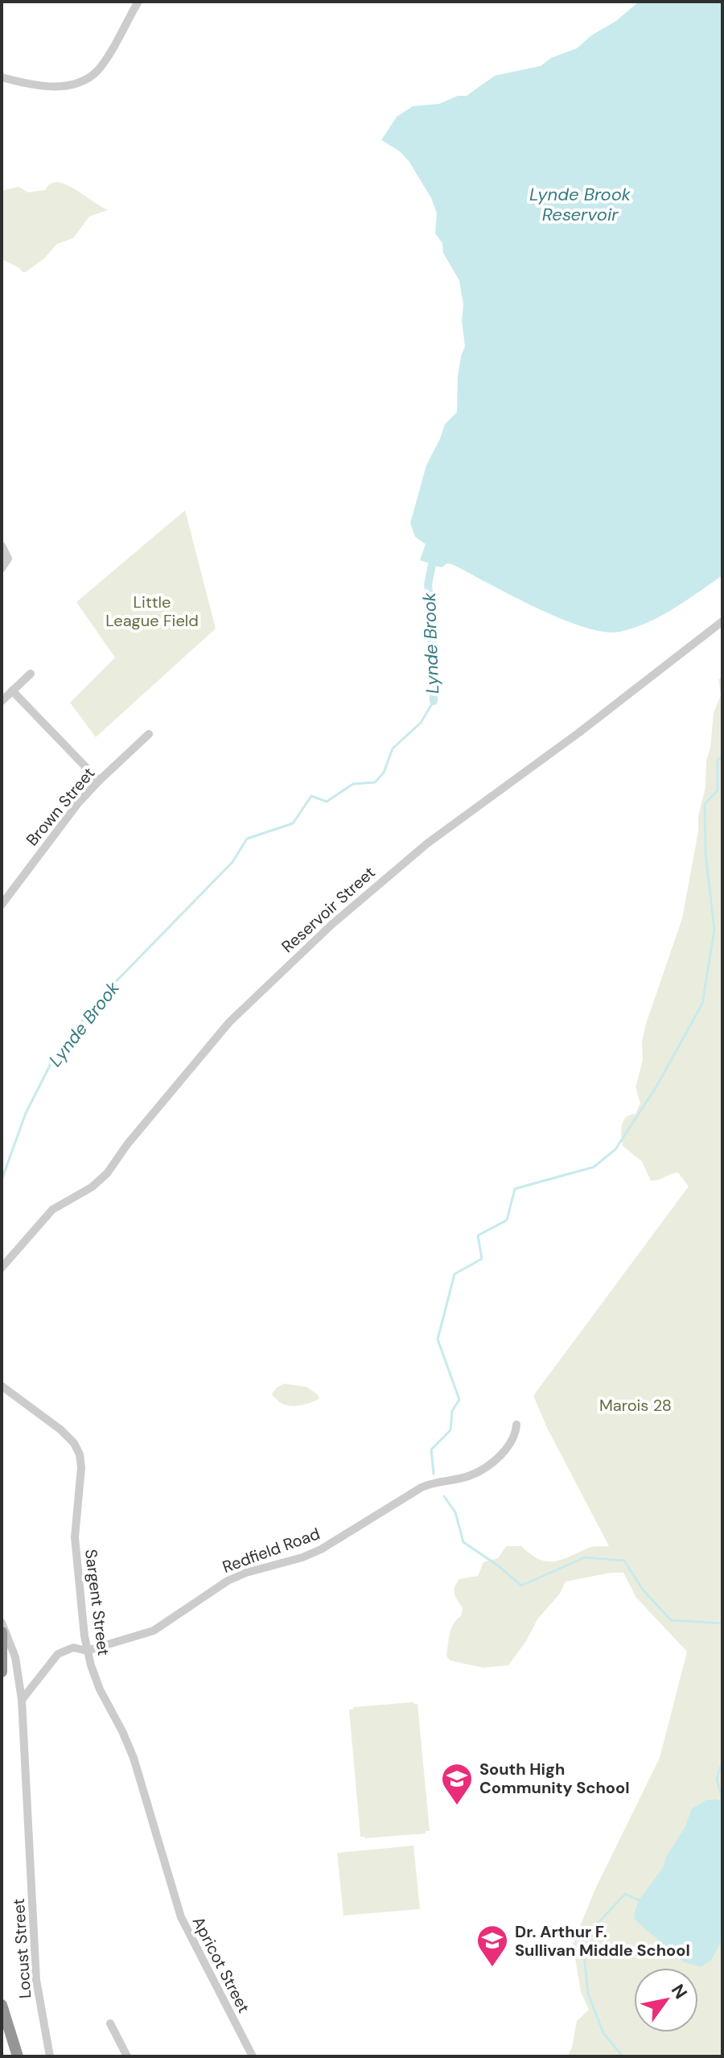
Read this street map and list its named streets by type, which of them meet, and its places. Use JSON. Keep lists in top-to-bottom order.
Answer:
{
  "streets": {
    "street": [
      "Brown Street",
      "Reservoir Street",
      "Redfield Road",
      "Sargent Street",
      "Locust Street",
      "Apricot Street"
    ]
  },
  "crossings": [
    ["Redfield Road", "Sargent Street"],
    ["Redfield Road", "Locust Street"],
    ["Sargent Street", "Apricot Street"]
  ],
  "water": ["Lynde Brook Reservoir", "Lynde Brook"],
  "parks": ["Little League Field", "Marois 28"],
  "places": {
    "school or university": ["South High Community School", "Dr. Arthur F. Sullivan Middle School"]
  },
  "north": "top right"
}
